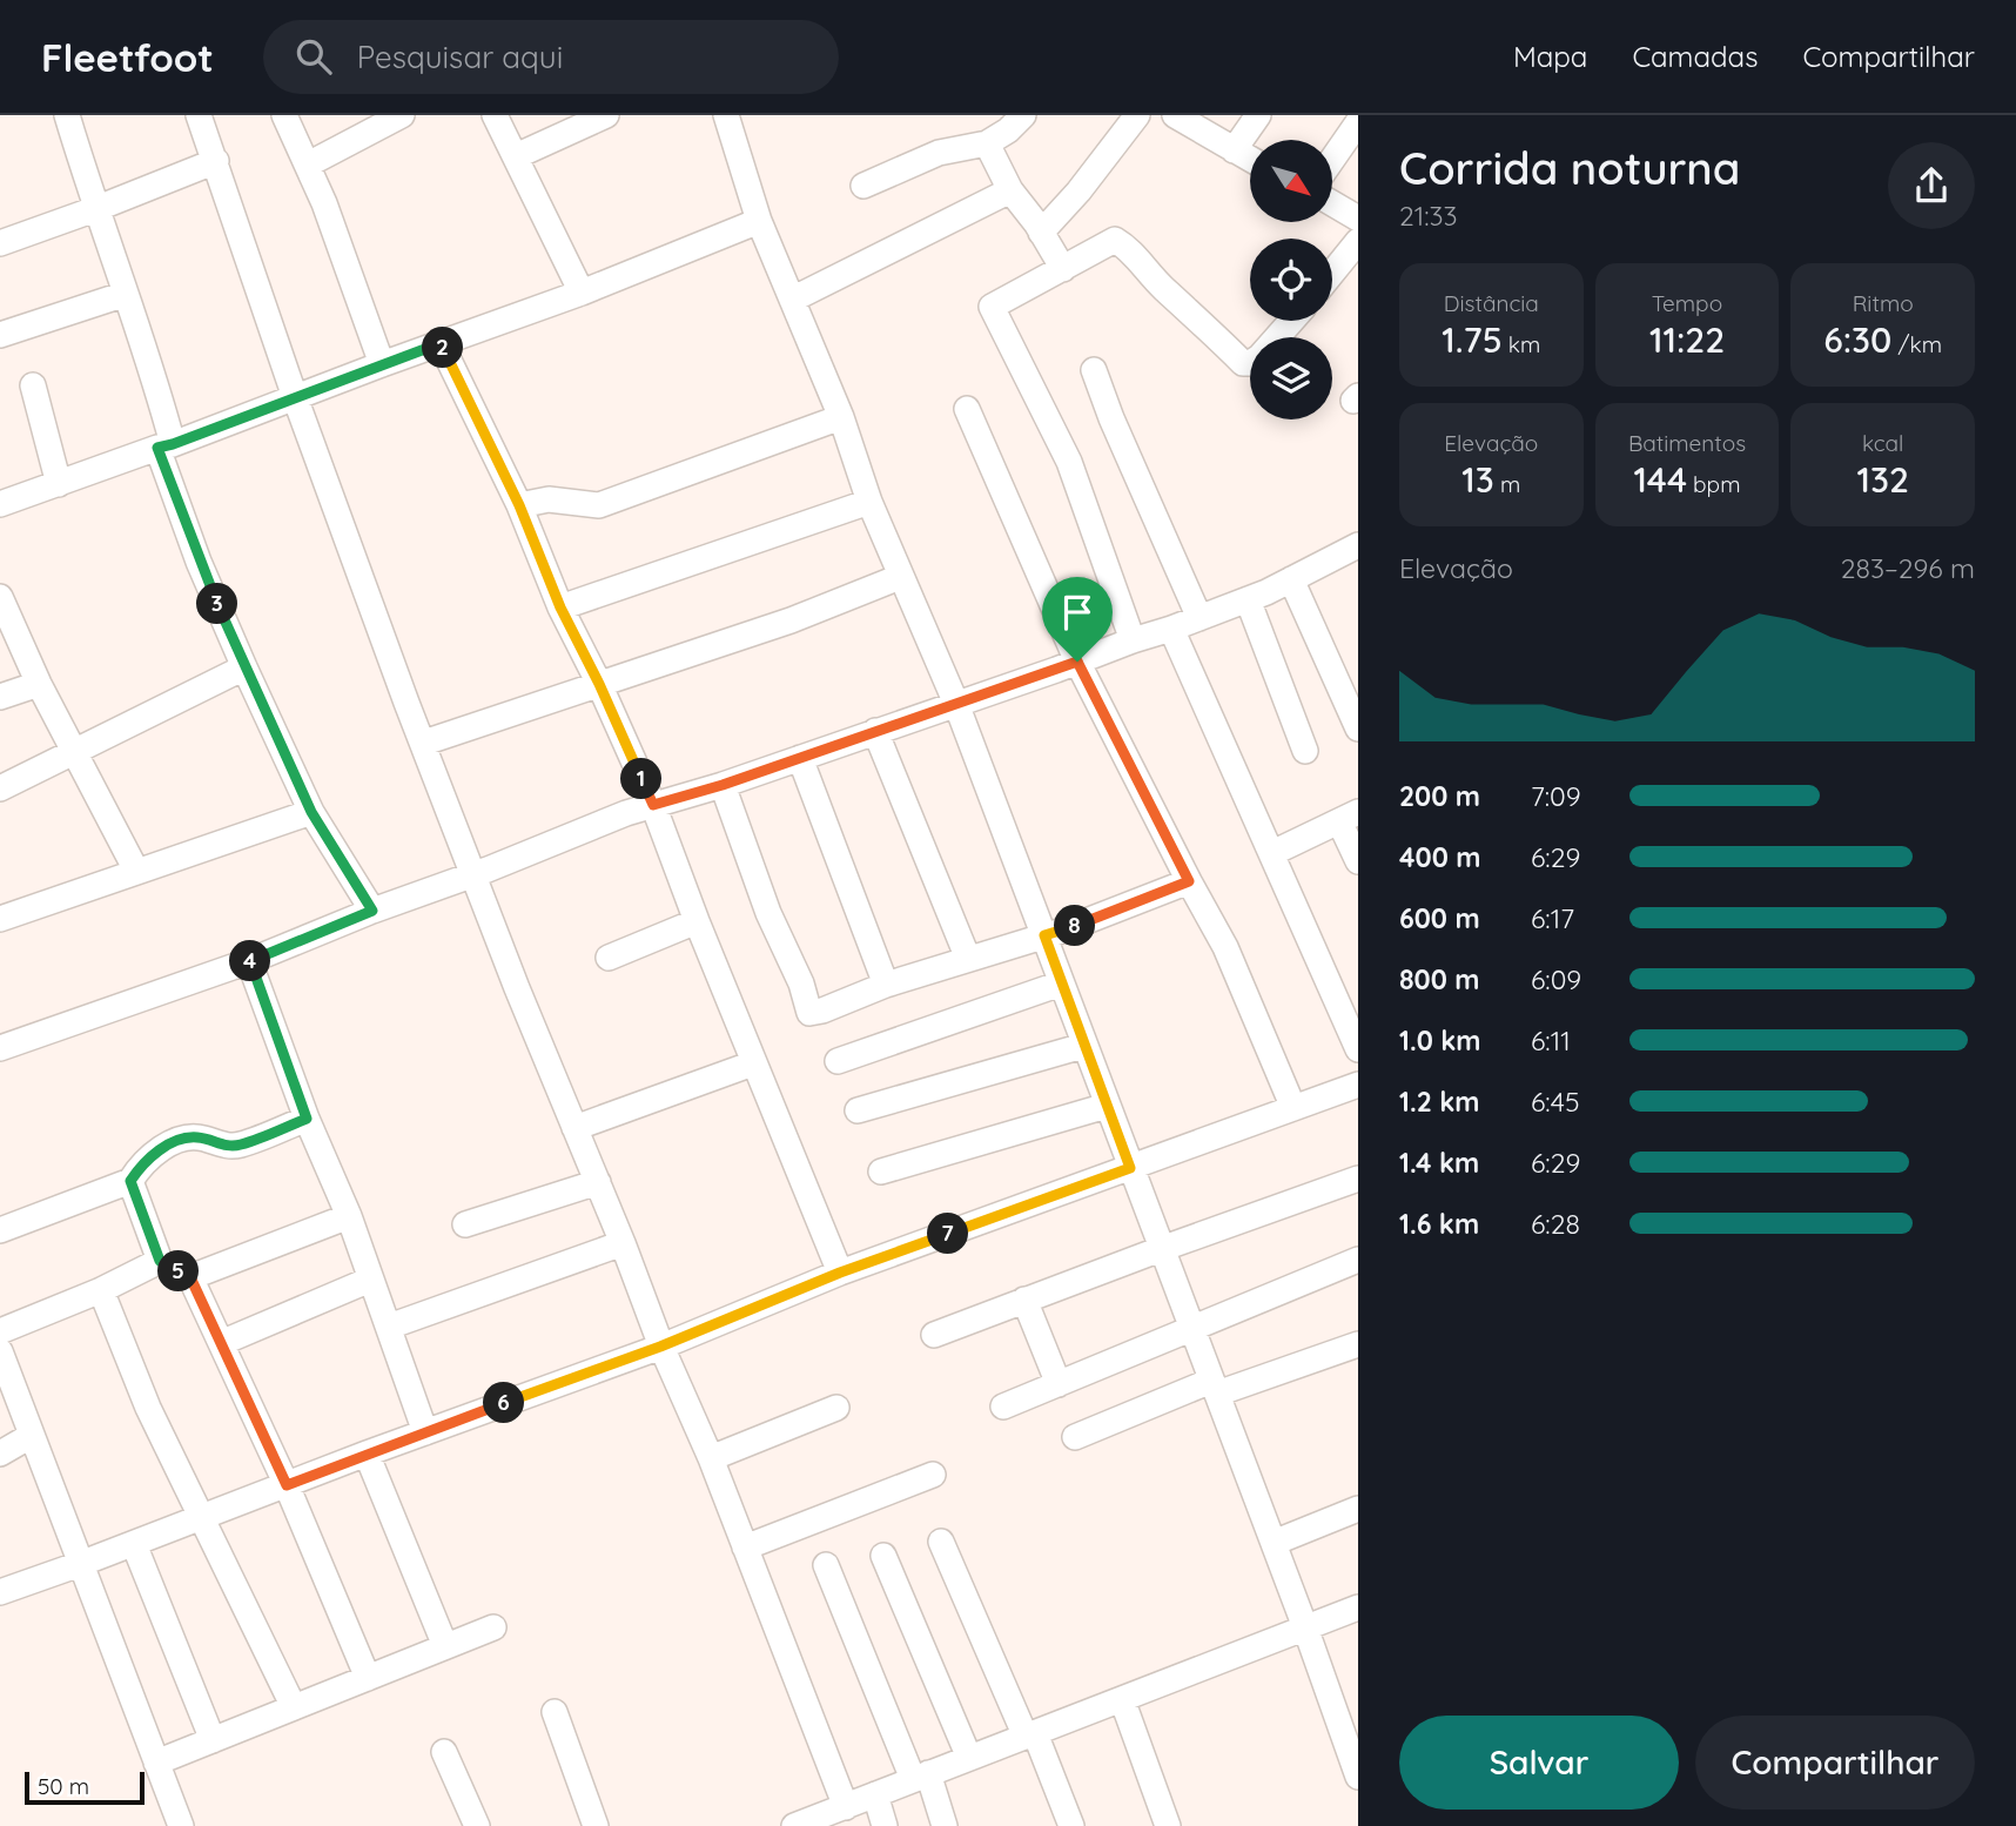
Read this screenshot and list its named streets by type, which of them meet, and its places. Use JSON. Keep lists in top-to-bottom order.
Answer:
{
  "scale_bar": "50 m",
  "north": "bottom right",
  "page": {
    "header": "Fleetfoot",
    "search": "Pesquisar aqui",
    "nav": ["Mapa", "Camadas", "Compartilhar"],
    "heading": ["Corrida noturna", "21:33"],
    "stats": [
      ["Distância", "1.75 km"],
      ["Tempo", "11:22"],
      ["Ritmo", "6:30 /km"],
      ["Elevação", "13 m"],
      ["Batimentos", "144 bpm"],
      ["kcal", "132"]
    ],
    "pins": [
      "2",
      "3",
      "1",
      "8",
      "4",
      "7",
      "5",
      "6"
    ],
    "chart": ["Elevação", "283–296 m"],
    "list": [
      {
        "name": "200 m",
        "note": "7:09"
      },
      {
        "name": "400 m",
        "note": "6:29"
      },
      {
        "name": "600 m",
        "note": "6:17"
      },
      {
        "name": "800 m",
        "note": "6:09"
      },
      {
        "name": "1.0 km",
        "note": "6:11"
      },
      {
        "name": "1.2 km",
        "note": "6:45"
      },
      {
        "name": "1.4 km",
        "note": "6:29"
      },
      {
        "name": "1.6 km",
        "note": "6:28"
      }
    ],
    "buttons": ["Salvar", "Compartilhar"],
    "scale": "50 m"
  }
}
